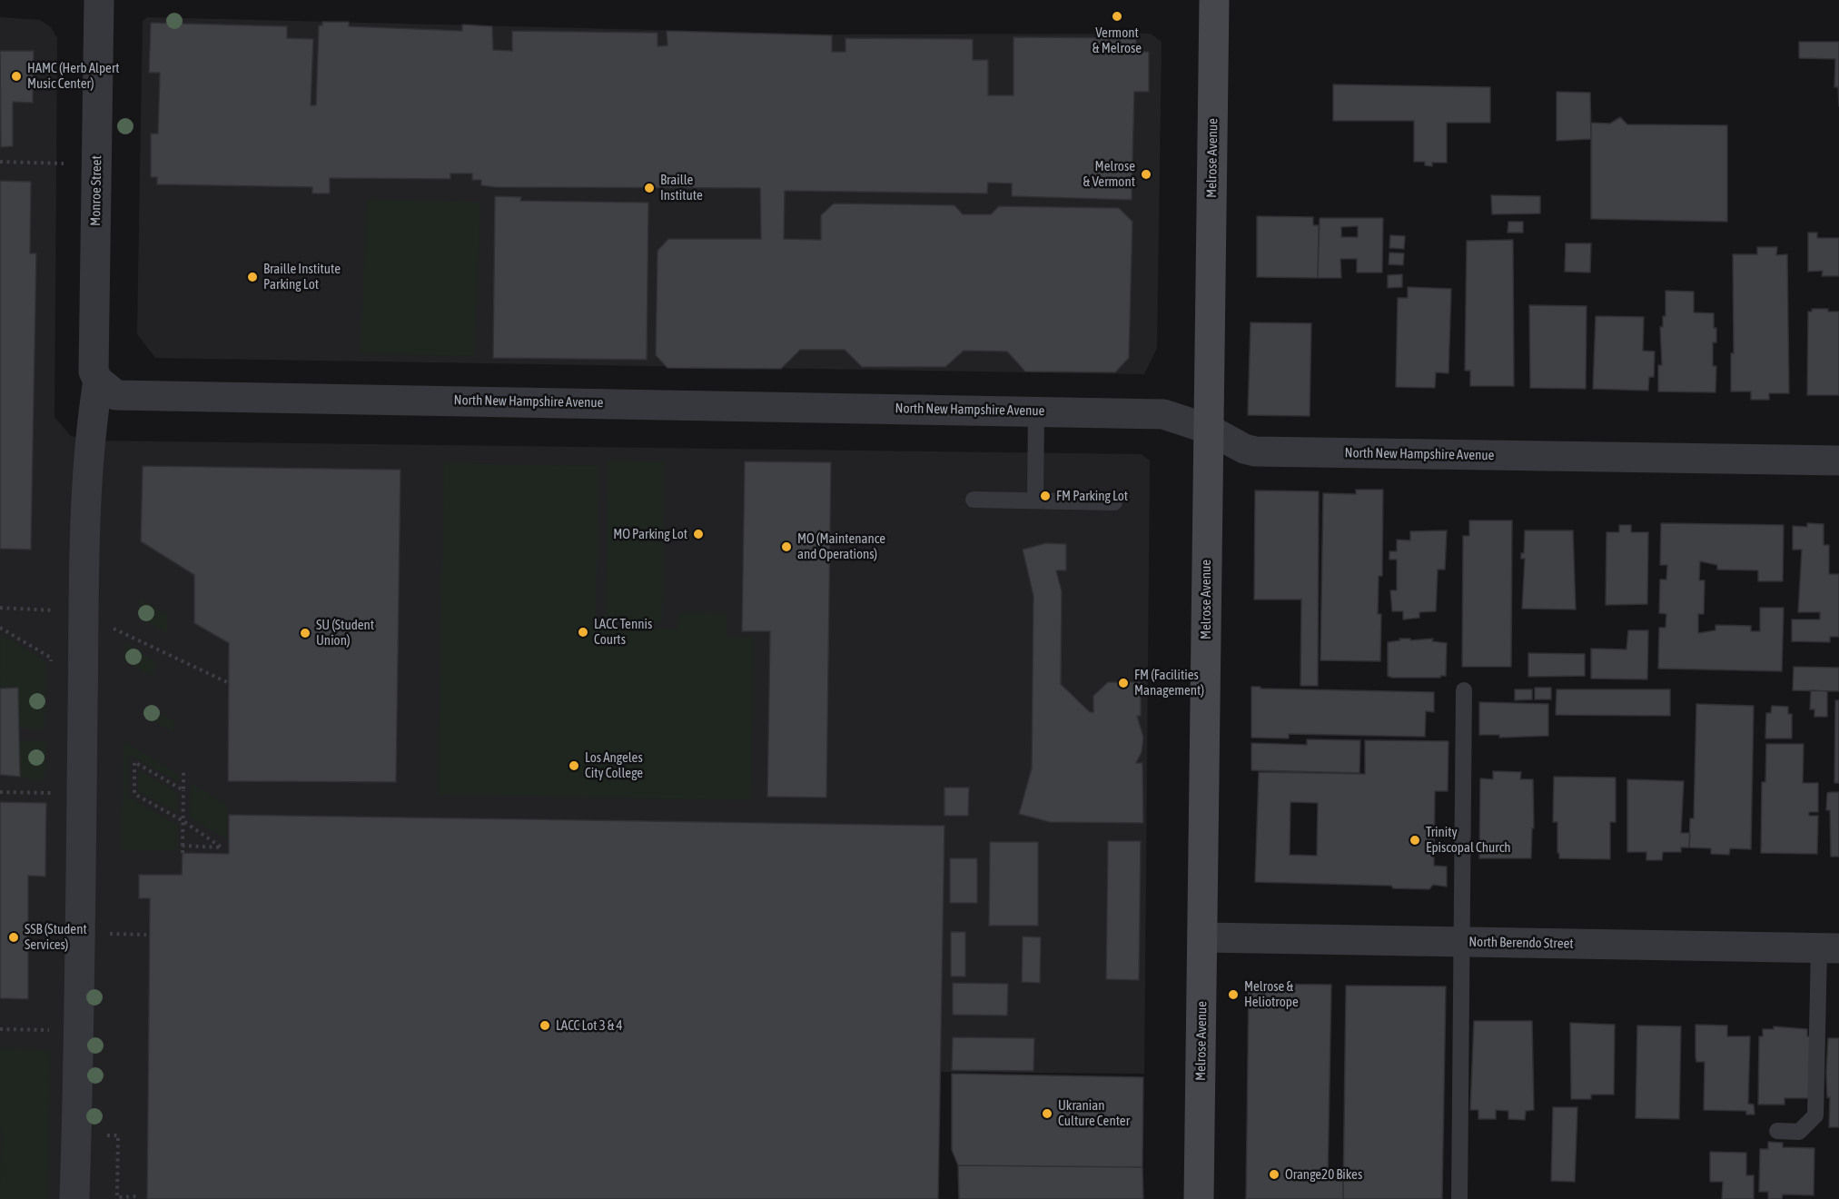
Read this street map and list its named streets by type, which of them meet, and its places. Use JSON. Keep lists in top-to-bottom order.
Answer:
{
  "streets": {
    "main road": ["Melrose Avenue"],
    "street": ["Monroe Street", "North New Hampshire Avenue", "North Berendo Street"]
  },
  "crossings": [
    ["Melrose Avenue", "North New Hampshire Avenue"],
    ["Melrose Avenue", "North Berendo Street"],
    ["Monroe Street", "North New Hampshire Avenue"]
  ],
  "places": [
    "Vermont & Melrose",
    "HAMC (Herb Alpert Music Center)",
    "Melrose & Vermont",
    "Braille Institute",
    "Braille Institute Parking Lot",
    "FM Parking Lot",
    "MO Parking Lot",
    "MO (Maintenance and Operations)",
    "LACC Tennis Courts",
    "SU (Student Union)",
    "FM (Facilities Management)",
    "Los Angeles City College",
    "Trinity Episcopal Church",
    "SSB (Student Services)",
    "Melrose & Heliotrope",
    "LACC Lot 3 & 4",
    "Ukranian Culture Center",
    "Orange20 Bikes"
  ]
}
